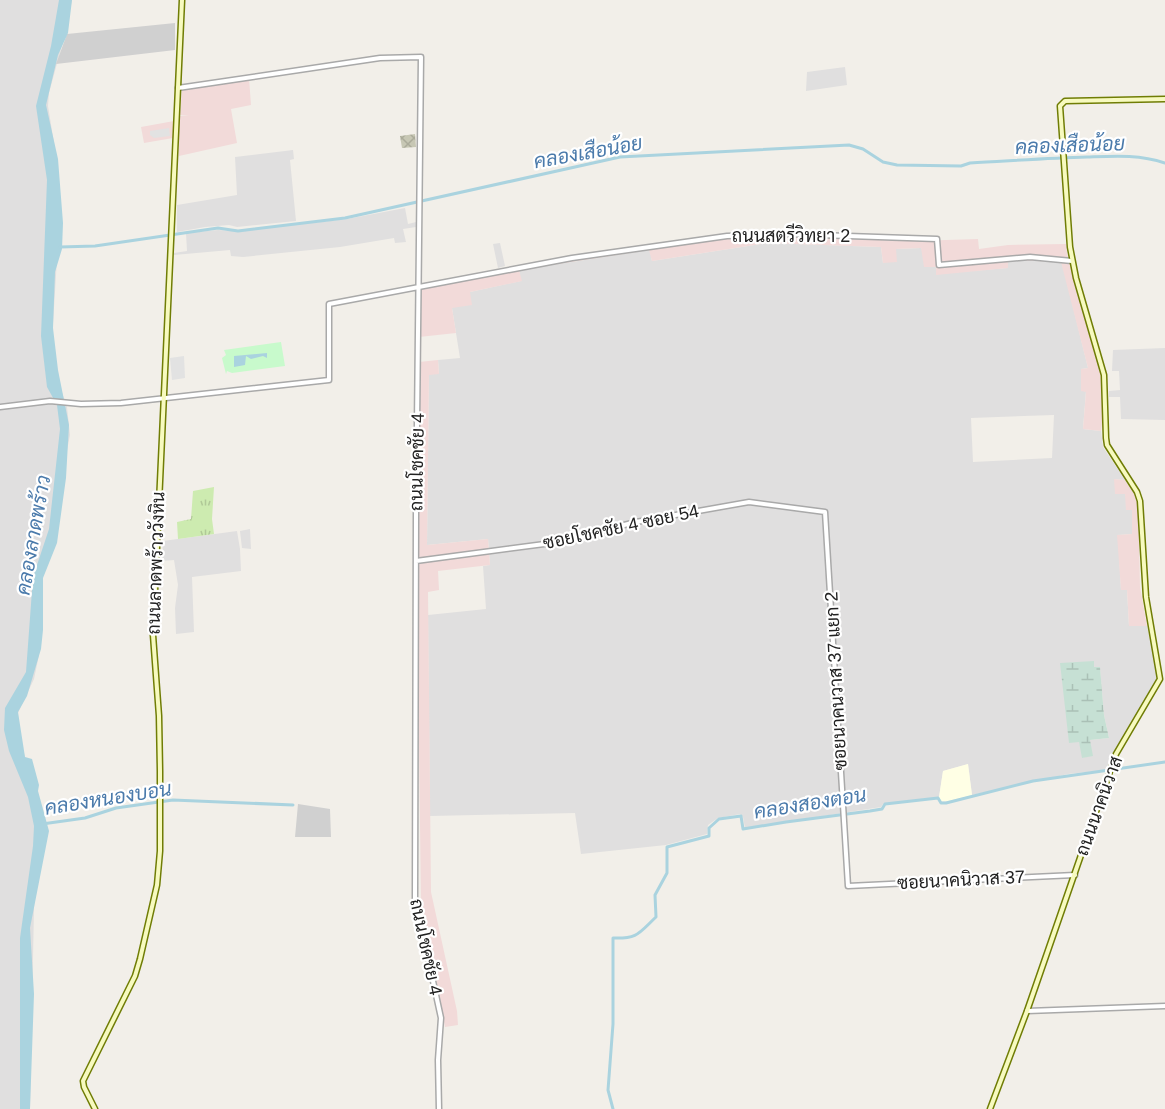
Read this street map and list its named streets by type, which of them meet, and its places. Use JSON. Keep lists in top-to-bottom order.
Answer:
{
  "streets": {
    "main road": ["ถนนลาดพร้าววังหิน", "ถนนนาคนิวาส"],
    "street": [
      "ถนนสตรีวิทยา 2",
      "ถนนโชคชัย 4",
      "ซอยโชคชัย 4 ซอย 54",
      "ซอยนาคนวาส 37 แยก 2",
      "ซอยนาคนิวาส 37"
    ]
  },
  "crossings": [
    ["ถนนสตรีวิทยา 2", "ถนนโชคชัย 4"],
    ["ถนนสตรีวิทยา 2", "ถนนนาคนิวาส"],
    ["ถนนโชคชัย 4", "ซอยโชคชัย 4 ซอย 54"],
    ["ถนนโชคชัย 4", "ถนนลาดพร้าววังหิน"],
    ["ซอยโชคชัย 4 ซอย 54", "ซอยนาคนวาส 37 แยก 2"],
    ["ซอยนาคนวาส 37 แยก 2", "ซอยนาคนิวาส 37"],
    ["ถนนนาคนิวาส", "ซอยนาคนิวาส 37"]
  ],
  "water": [
    "คลองเสือน้อย",
    "คลองลาดพร้าว",
    "คลองหนองบอน",
    "คลองสองตอน"
  ]
}
